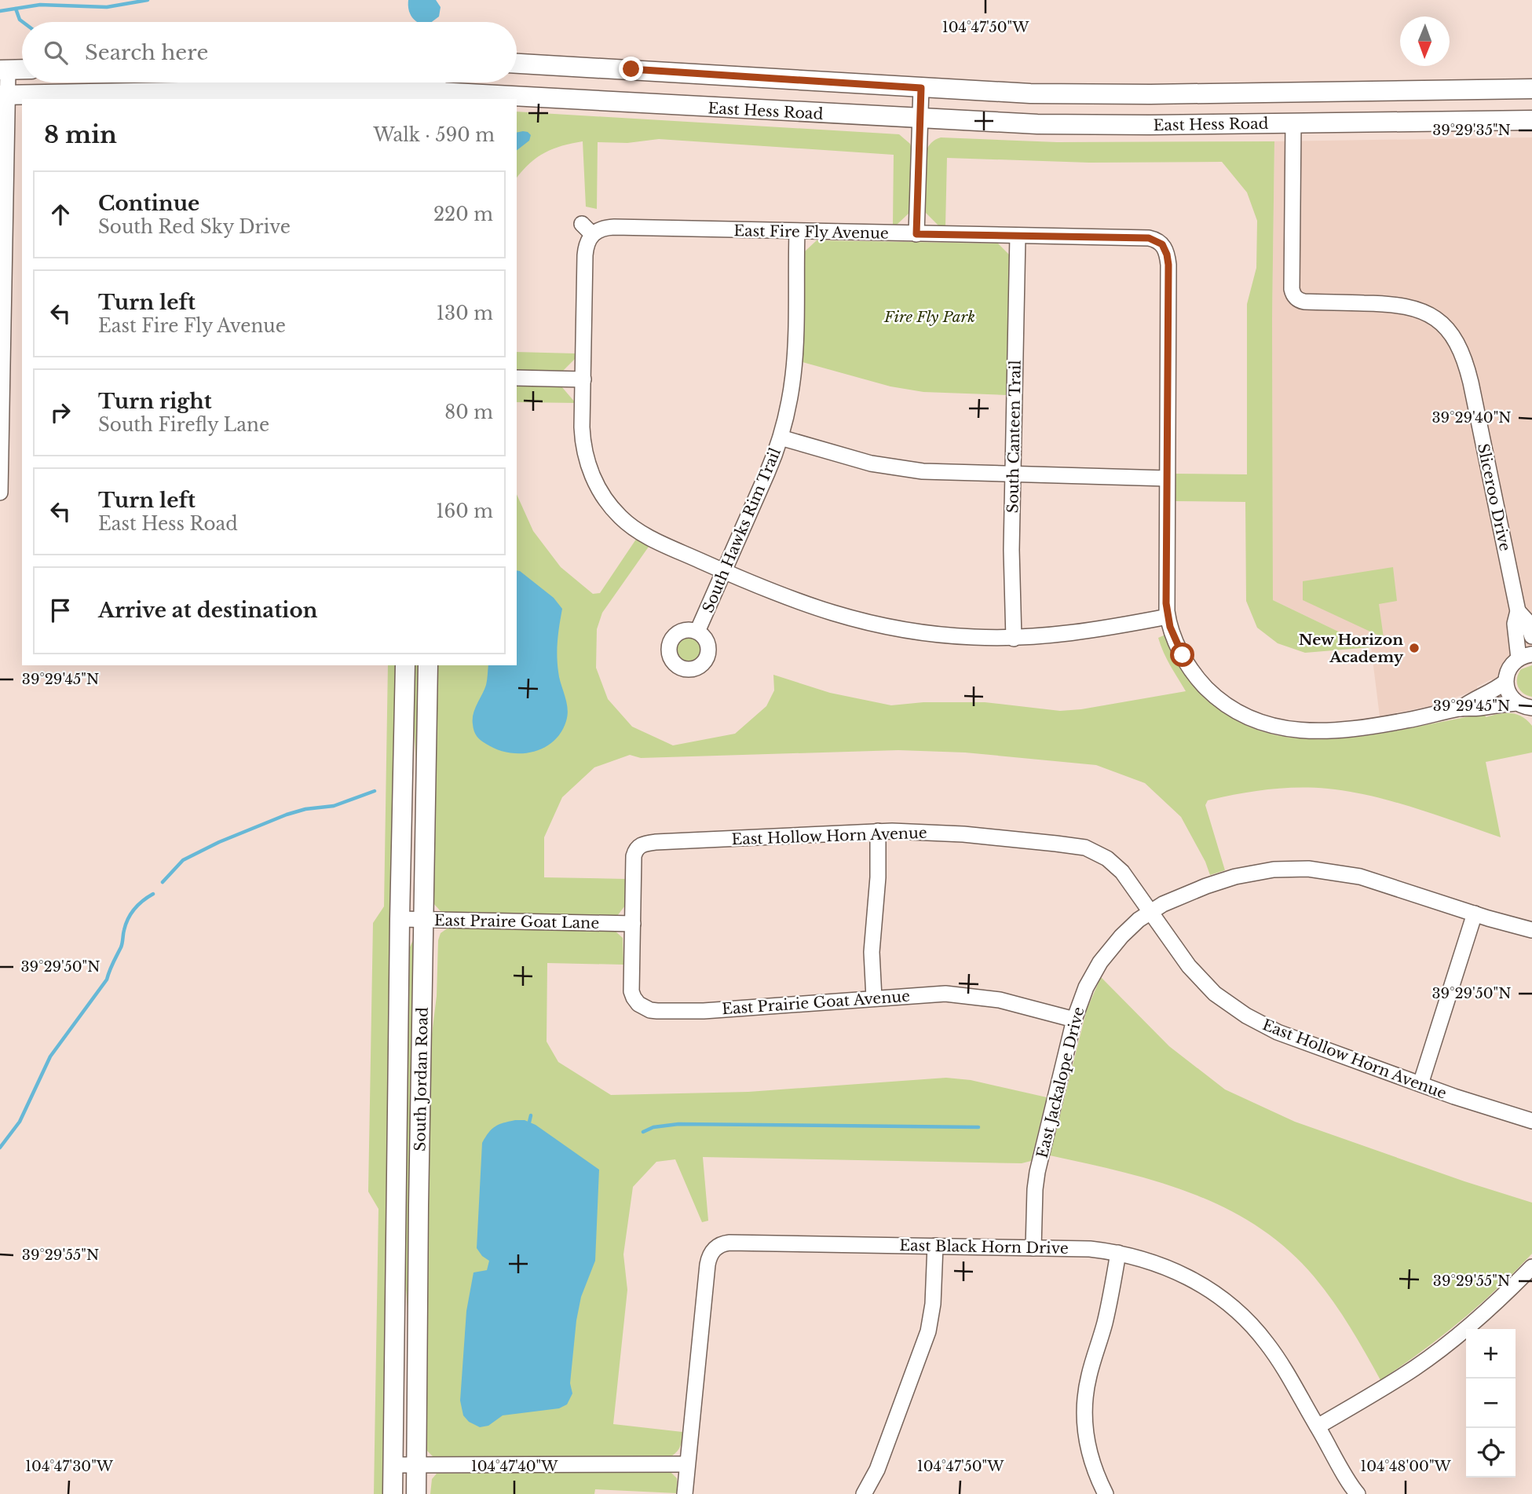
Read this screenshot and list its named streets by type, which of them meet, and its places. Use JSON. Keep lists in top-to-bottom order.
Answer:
{
  "streets": {
    "main road": ["East Hess Road", "South Jordan Road"],
    "street": [
      "East Fire Fly Avenue",
      "South Canteen Trail",
      "Sliceroo Drive",
      "South Hawks Rim Trail",
      "East Hollow Horn Avenue",
      "East Praire Goat Lane",
      "East Prairie Goat Avenue",
      "East Jackalope Drive",
      "East Black Horn Drive"
    ]
  },
  "crossings": [
    ["East Hess Road", "Sliceroo Drive"],
    ["East Fire Fly Avenue", "South Canteen Trail"],
    ["East Fire Fly Avenue", "South Hawks Rim Trail"],
    ["East Hollow Horn Avenue", "East Praire Goat Lane"],
    ["East Hollow Horn Avenue", "East Prairie Goat Avenue"],
    ["East Hollow Horn Avenue", "East Jackalope Drive"],
    ["East Praire Goat Lane", "East Prairie Goat Avenue"],
    ["East Praire Goat Lane", "South Jordan Road"],
    ["East Prairie Goat Avenue", "East Jackalope Drive"],
    ["East Jackalope Drive", "East Black Horn Drive"]
  ],
  "parks": ["Fire Fly Park"],
  "places": ["New Horizon Academy"],
  "north": "bottom",
  "page": {
    "search": "Search here",
    "heading": ["8 min", "Walk · 590 m"],
    "list": [
      ["Continue", "South Red Sky Drive", "220 m"],
      ["Turn left", "East Fire Fly Avenue", "130 m"],
      ["Turn right", "South Firefly Lane", "80 m"],
      ["Turn left", "East Hess Road", "160 m"],
      "Arrive at destination"
    ],
    "map_buttons": ["+", "−"]
  },
  "coordinates": [
    "104°47'50\"W",
    "39°29'35\"N",
    "39°29'40\"N",
    "39°29'45\"N",
    "39°29'50\"N",
    "39°29'55\"N",
    "104°47'30\"W",
    "104°47'40\"W",
    "104°48'00\"W"
  ]
}
